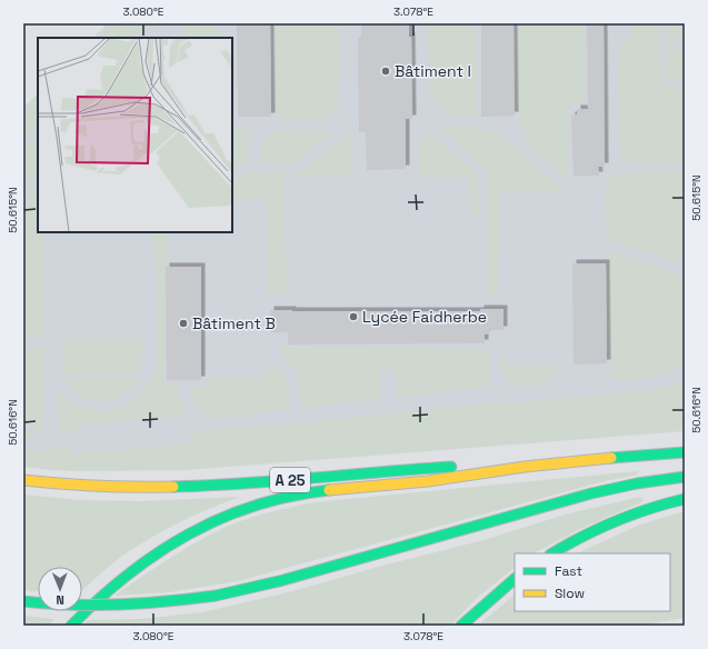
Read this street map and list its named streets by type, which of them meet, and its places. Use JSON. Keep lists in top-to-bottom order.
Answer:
{
  "streets": {
    "highway": ["A 25"]
  },
  "places": ["Bâtiment I", "Lycée Faidherbe", "Bâtiment B"],
  "legend": ["Fast", "Slow"],
  "north": "bottom",
  "coordinates": [
    "3.080°E",
    "3.078°E",
    "50.615°N",
    "50.616°N"
  ]
}
